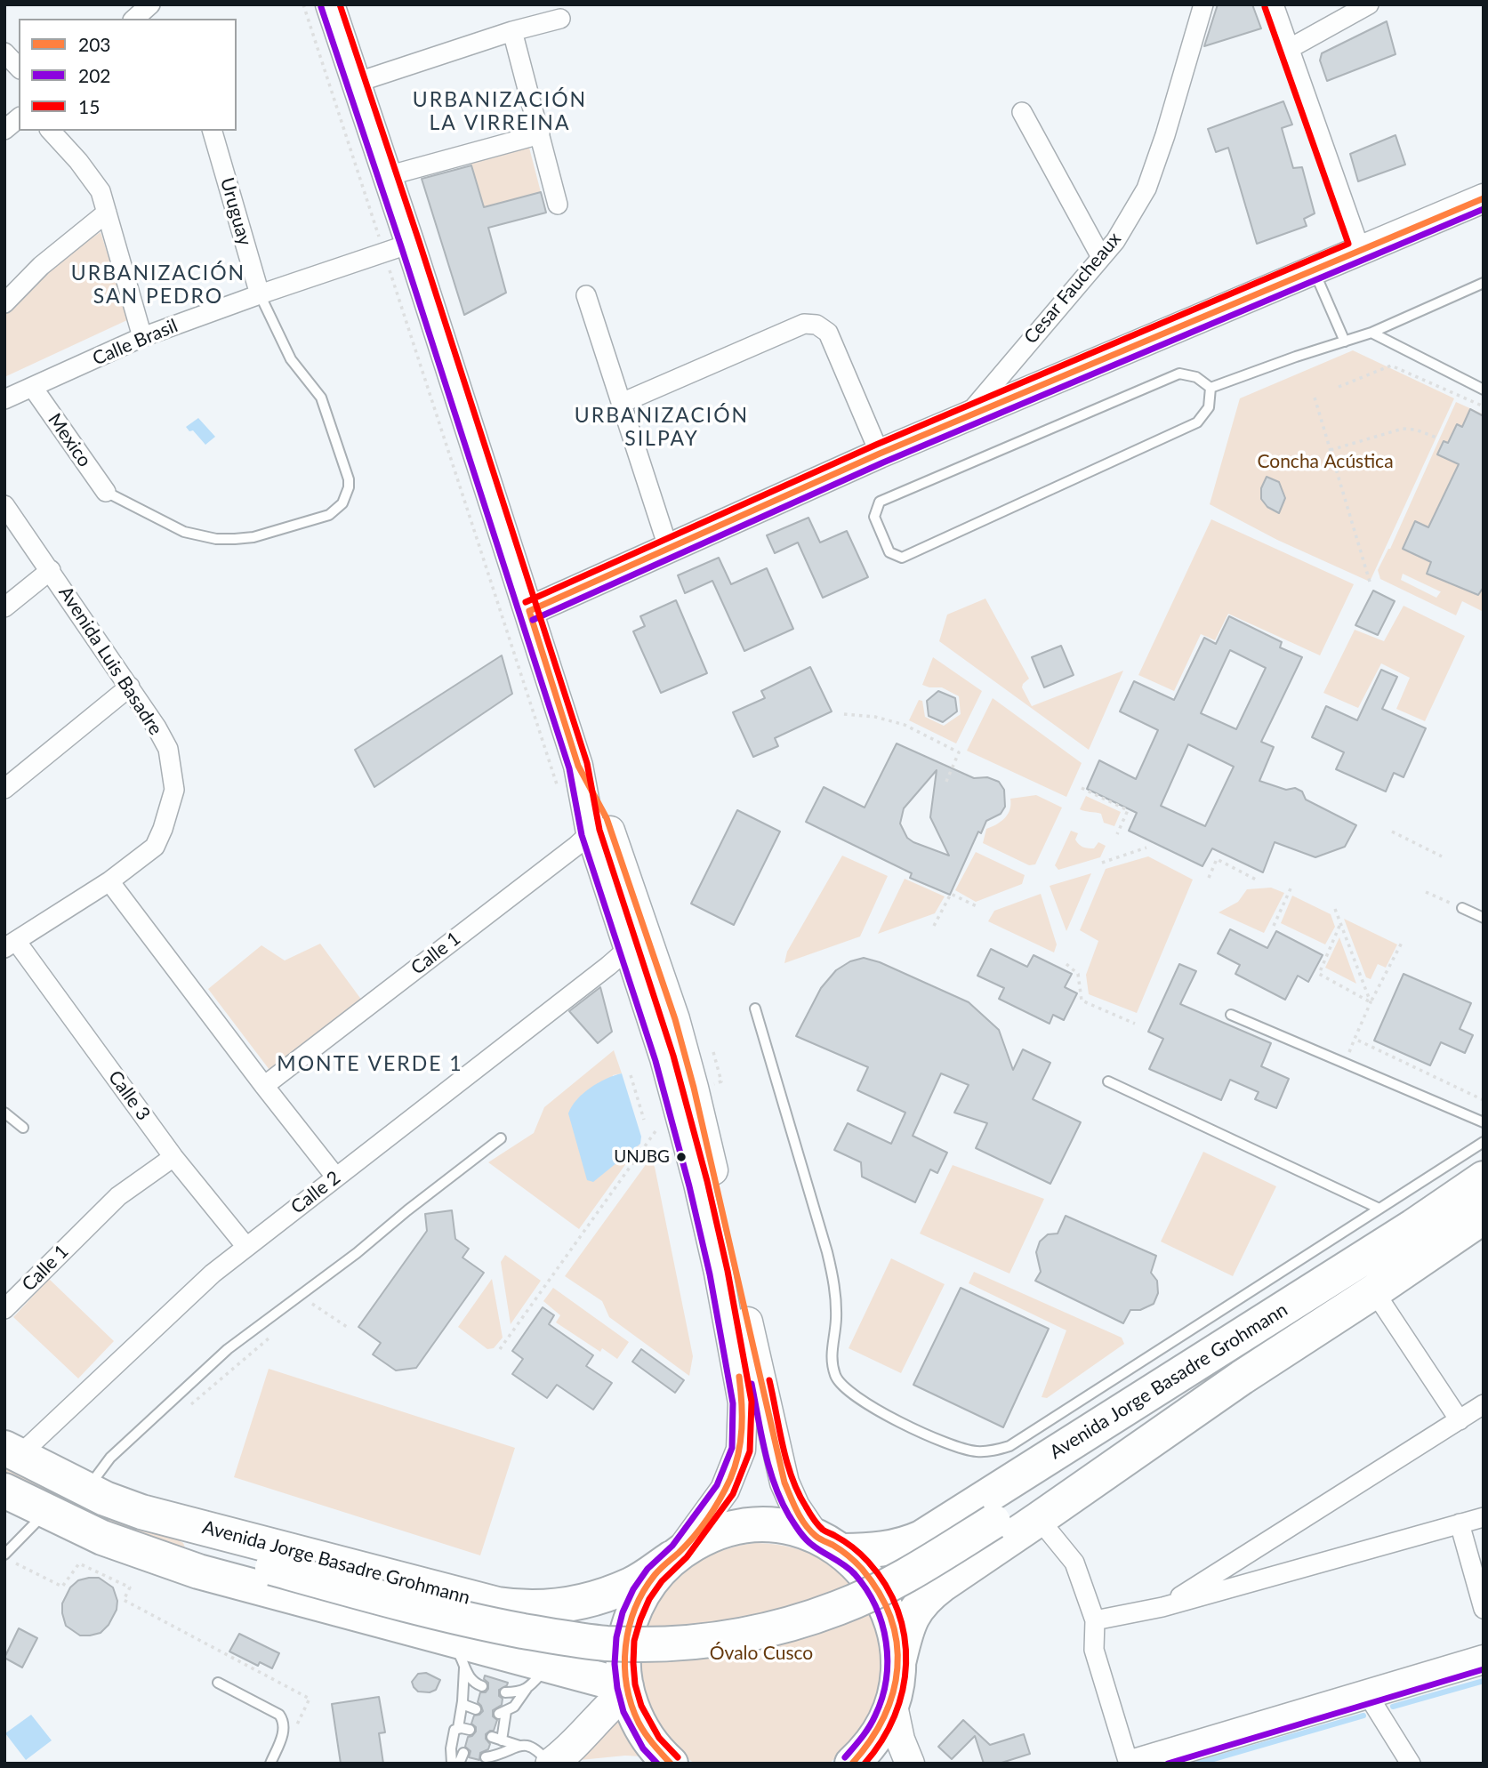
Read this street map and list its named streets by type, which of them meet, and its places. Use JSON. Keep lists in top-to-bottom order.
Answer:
{
  "streets": {
    "highway": ["Avenida Jorge Basadre Grohmann"],
    "street": [
      "Uruguay",
      "Cesar Faucheaux",
      "Calle Brasil",
      "Mexico",
      "Avenida Luis Basadre",
      "Calle 1",
      "Calle 3",
      "Calle 2"
    ]
  },
  "crossings": [
    ["Uruguay", "Calle Brasil"],
    ["Calle Brasil", "Mexico"],
    ["Avenida Luis Basadre", "Calle 3"],
    ["Calle 1", "Calle 3"],
    ["Calle 3", "Calle 2"],
    ["Calle 2", "Avenida Jorge Basadre Grohmann"]
  ],
  "districts": [
    "URBANIZACIÓN LA VIRREINA",
    "URBANIZACIÓN SAN PEDRO",
    "URBANIZACIÓN SILPAY",
    "MONTE VERDE 1"
  ],
  "parks": ["Concha Acústica", "Óvalo Cusco"],
  "places": ["UNJBG"],
  "lines": ["transit line 15", "transit line 202", "transit line 203"],
  "legend": ["203", "202", "15"]
}
